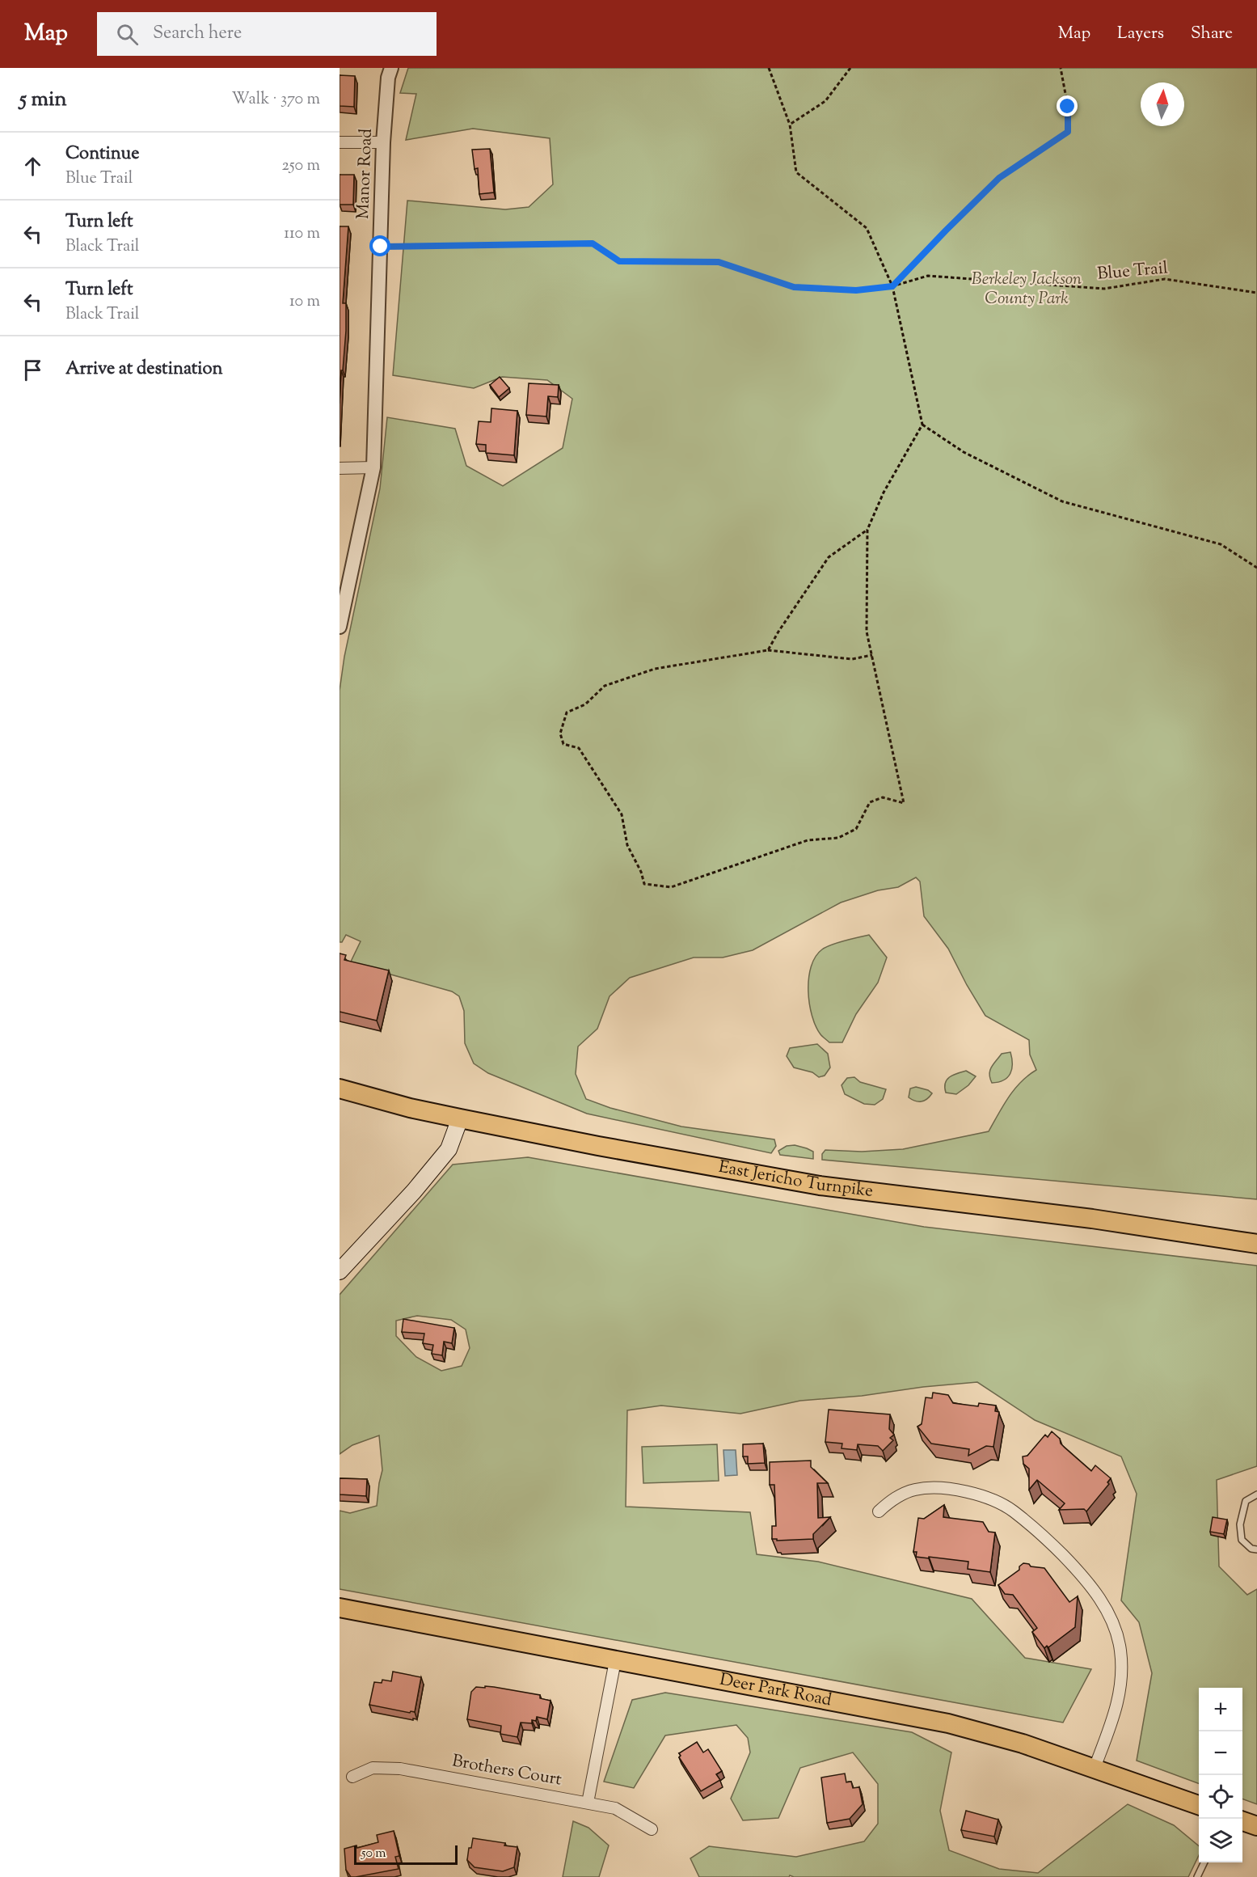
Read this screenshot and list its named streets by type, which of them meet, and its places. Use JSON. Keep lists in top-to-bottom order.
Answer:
{
  "streets": {
    "main road": ["East Jericho Turnpike", "Deer Park Road"],
    "street": ["Manor Road", "Brothers Court"],
    "path": ["Blue Trail"]
  },
  "crossings": [
    ["Manor Road", "Blue Trail"]
  ],
  "parks": ["Berkeley Jackson County Park"],
  "scale_bar": "50 m",
  "north": "top",
  "page": {
    "header": "Map",
    "search": "Search here",
    "nav": ["Map", "Layers", "Share"],
    "heading": ["5 min", "Walk · 370 m"],
    "list": [
      ["Continue", "Blue Trail", "250 m"],
      ["Turn left", "Black Trail", "110 m"],
      ["Turn left", "Black Trail", "10 m"],
      "Arrive at destination"
    ],
    "map_buttons": ["+", "−"],
    "scale": "50 m"
  }
}
